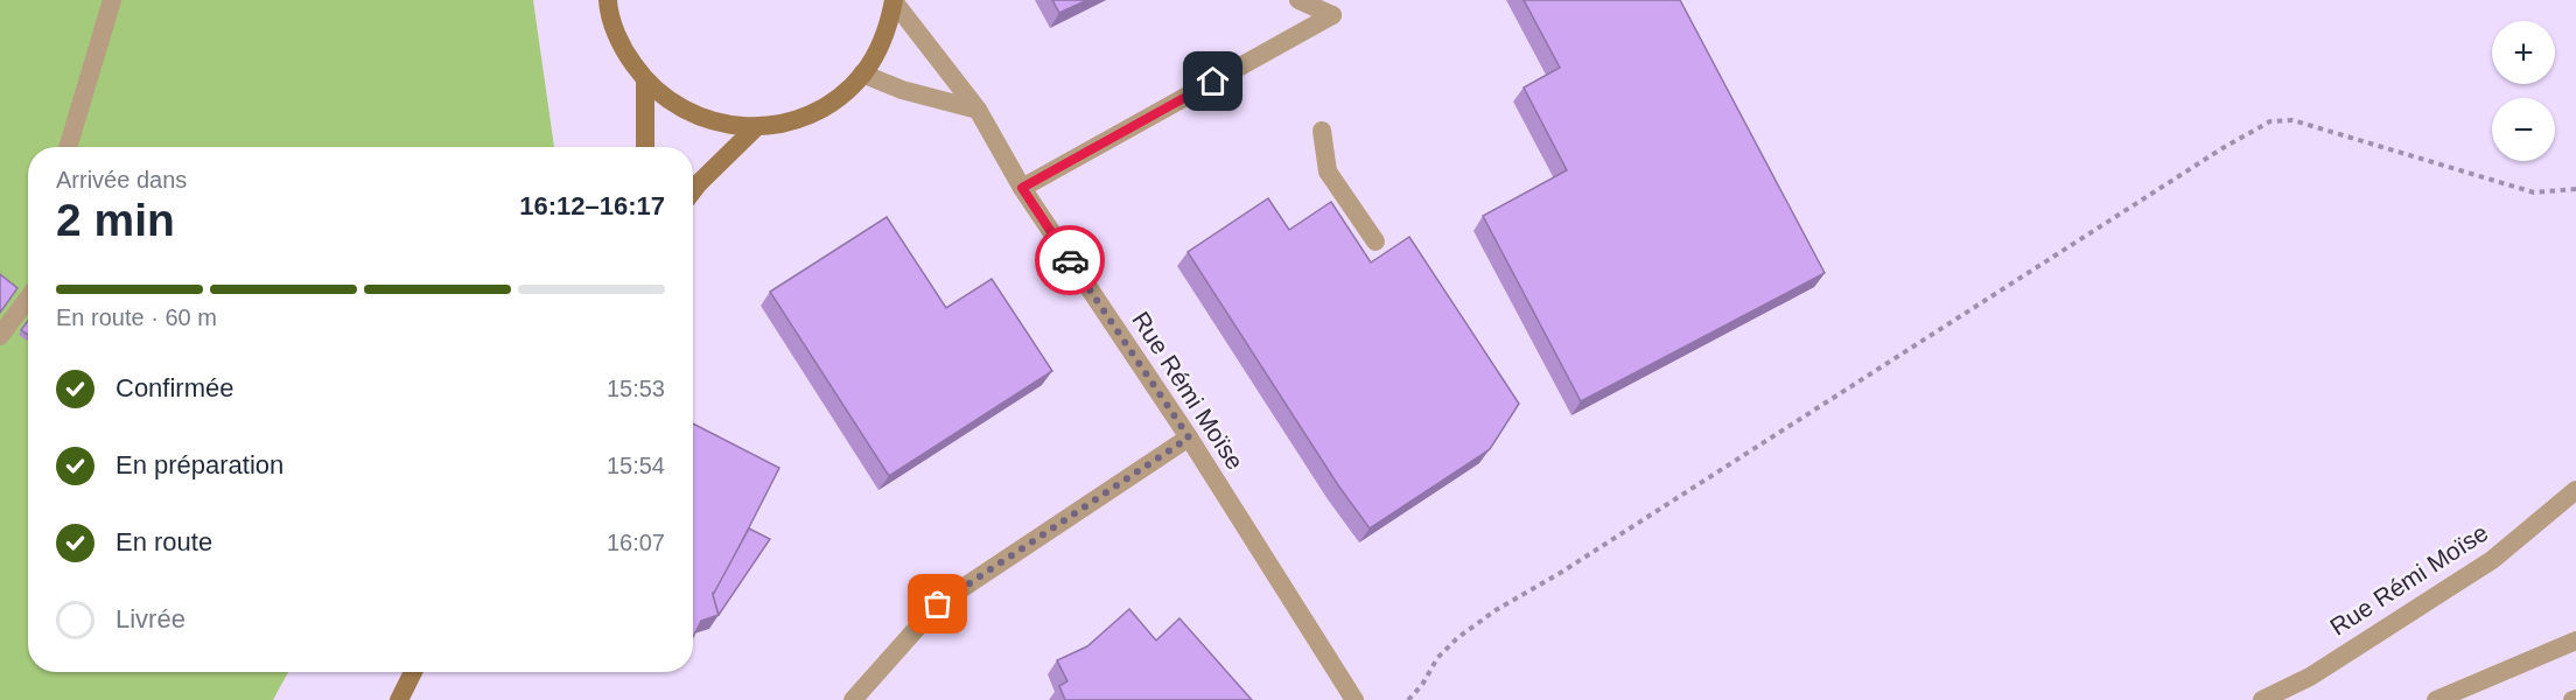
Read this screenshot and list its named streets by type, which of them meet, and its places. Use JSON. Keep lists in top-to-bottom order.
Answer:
{
  "streets": {
    "street": ["Rue Rémi Moïse"]
  },
  "page": {
    "map_buttons": ["+", "−"],
    "heading": ["2 min", "Arrivée dans", "16:12–16:17"],
    "bar": "En route · 60 m",
    "list": [
      ["Confirmée", "15:53"],
      ["En préparation", "15:54"],
      ["En route", "16:07"],
      "Livrée"
    ]
  }
}
